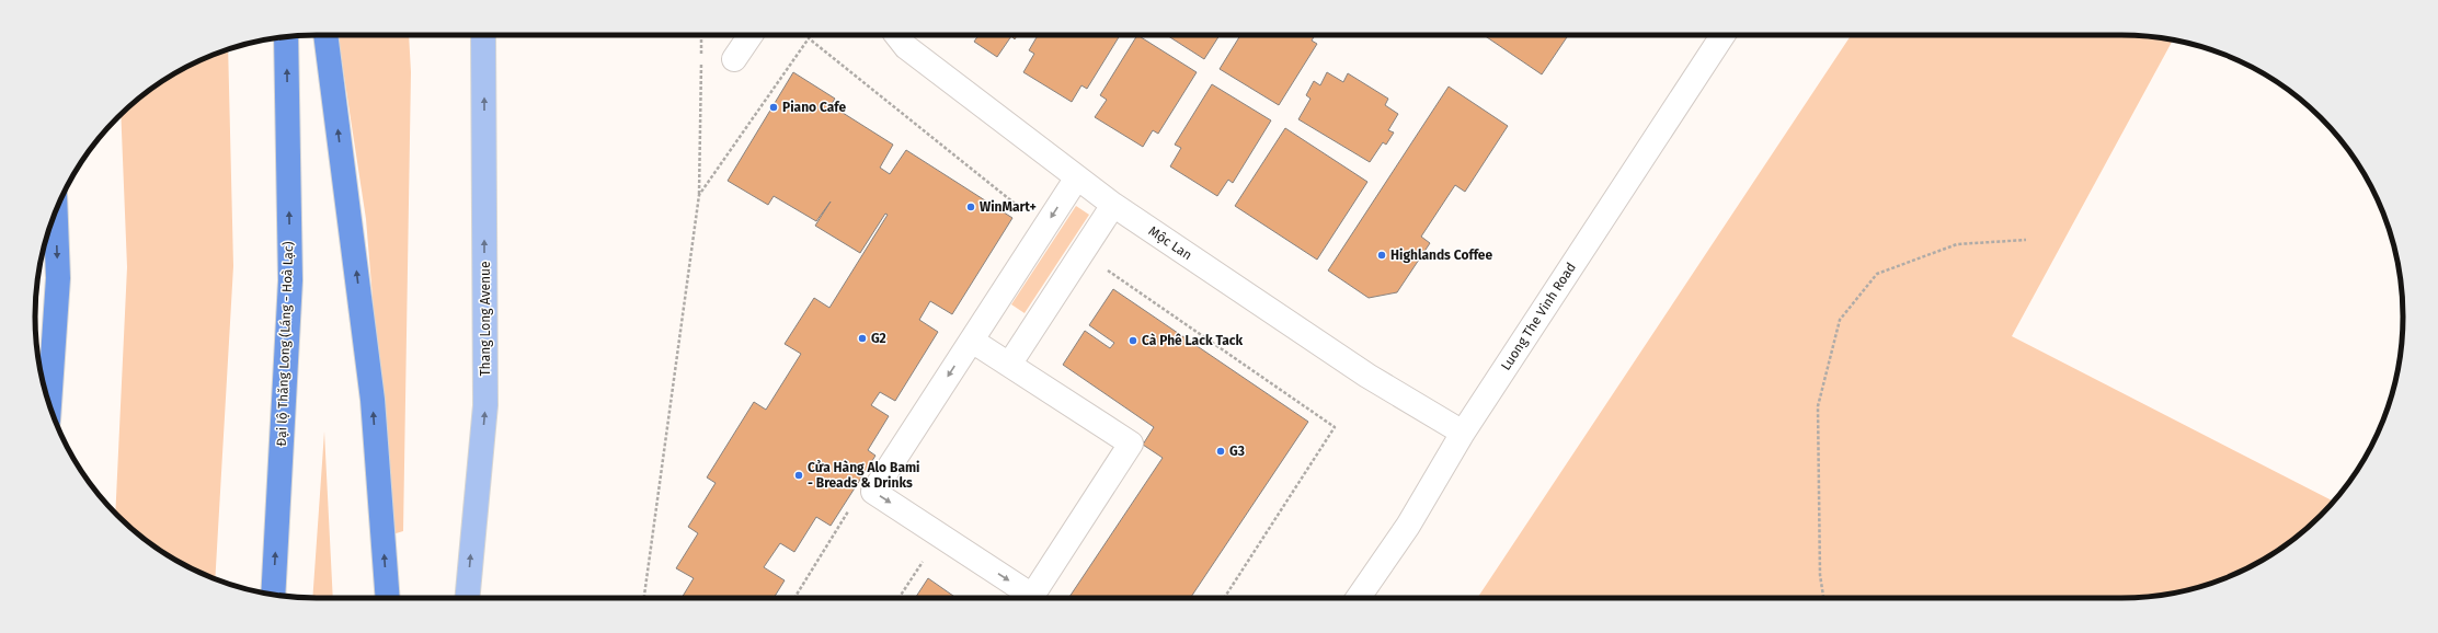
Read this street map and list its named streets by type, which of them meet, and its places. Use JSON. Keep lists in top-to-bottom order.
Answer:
{
  "streets": {
    "highway": ["Đại lộ Thăng Long (Láng - Hoà Lạc)"],
    "main road": ["Thang Long Avenue"],
    "street": ["Mộc Lan", "Luong The Vinh Road"]
  },
  "crossings": [
    ["Mộc Lan", "Luong The Vinh Road"]
  ],
  "one_way": ["Thang Long Avenue"],
  "places": [
    "Piano Cafe",
    "WinMart+",
    "Highlands Coffee",
    "G2",
    "Cà Phê Lack Tack",
    "G3",
    "Cửa Hàng Alo Bami - Breads & Drinks"
  ]
}
